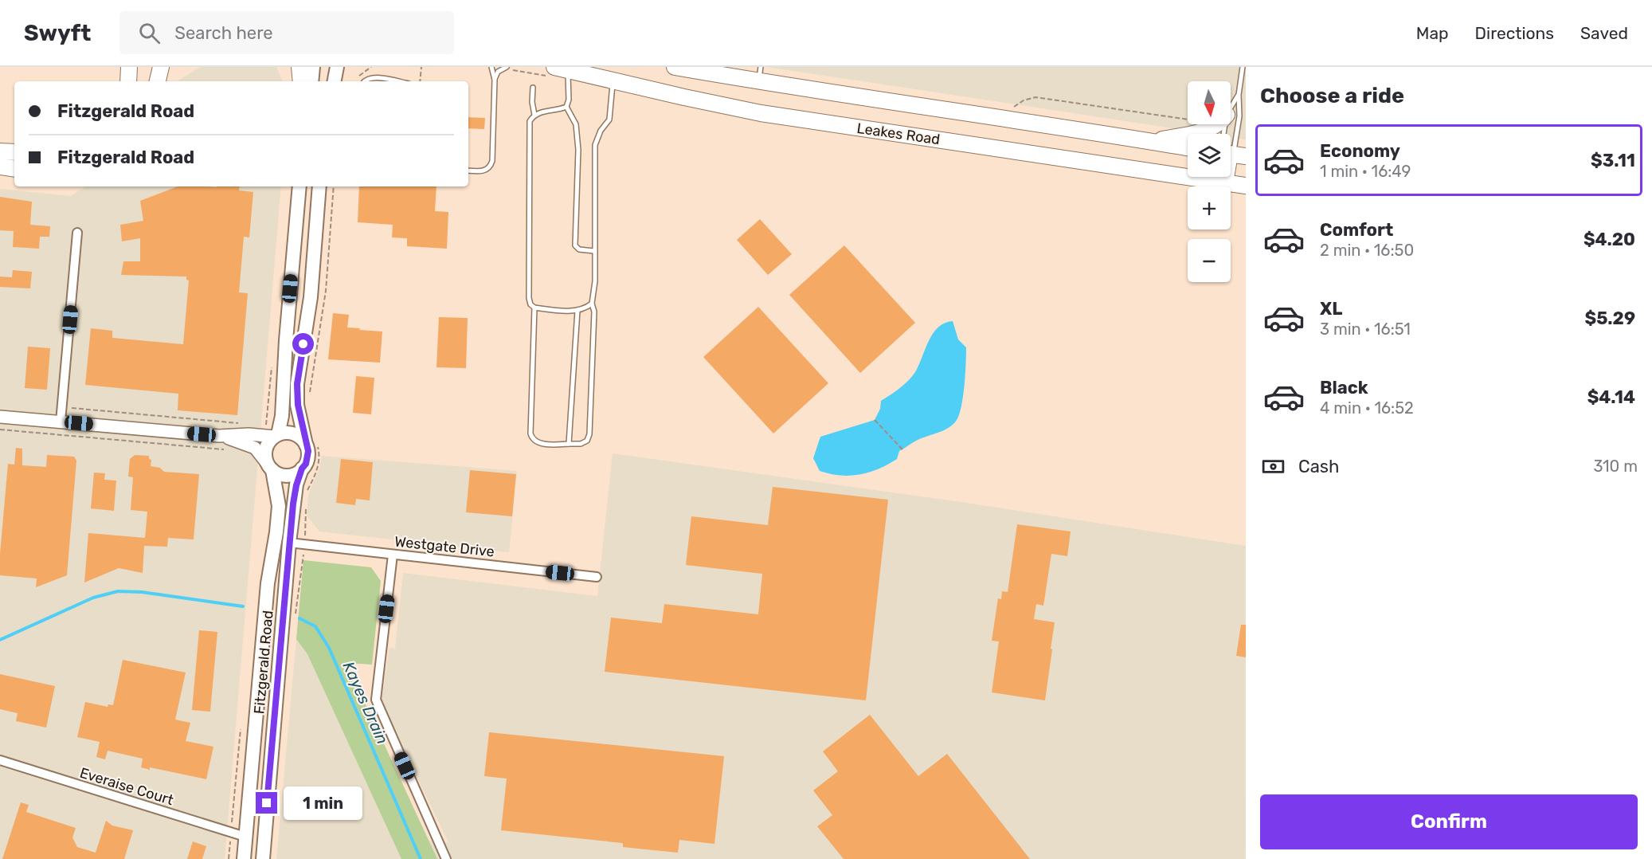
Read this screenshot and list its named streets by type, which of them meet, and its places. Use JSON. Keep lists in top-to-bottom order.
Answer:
{
  "streets": {
    "highway": ["Leakes Road"],
    "main road": ["Fitzgerald Road"],
    "street": ["Westgate Drive", "Everaise Court"]
  },
  "crossings": [
    ["Westgate Drive", "Fitzgerald Road"],
    ["Fitzgerald Road", "Everaise Court"]
  ],
  "water": ["Kayes Drain"],
  "north": "bottom",
  "page": {
    "header": "Swyft",
    "search": "Search here",
    "nav": ["Map", "Directions", "Saved"],
    "heading": "Choose a ride",
    "map_buttons": ["+", "−"],
    "banner": ["Fitzgerald Road", "Fitzgerald Road"],
    "list": [
      {
        "name": "Economy",
        "note": "1 min · 16:49",
        "value": "$3.11"
      },
      {
        "name": "Comfort",
        "note": "2 min · 16:50",
        "value": "$4.20"
      },
      {
        "name": "XL",
        "note": "3 min · 16:51",
        "value": "$5.29"
      },
      {
        "name": "Black",
        "note": "4 min · 16:52",
        "value": "$4.14"
      }
    ],
    "pay": ["Cash", "310 m"],
    "buttons": "Confirm",
    "bubble": "1 min"
  }
}
